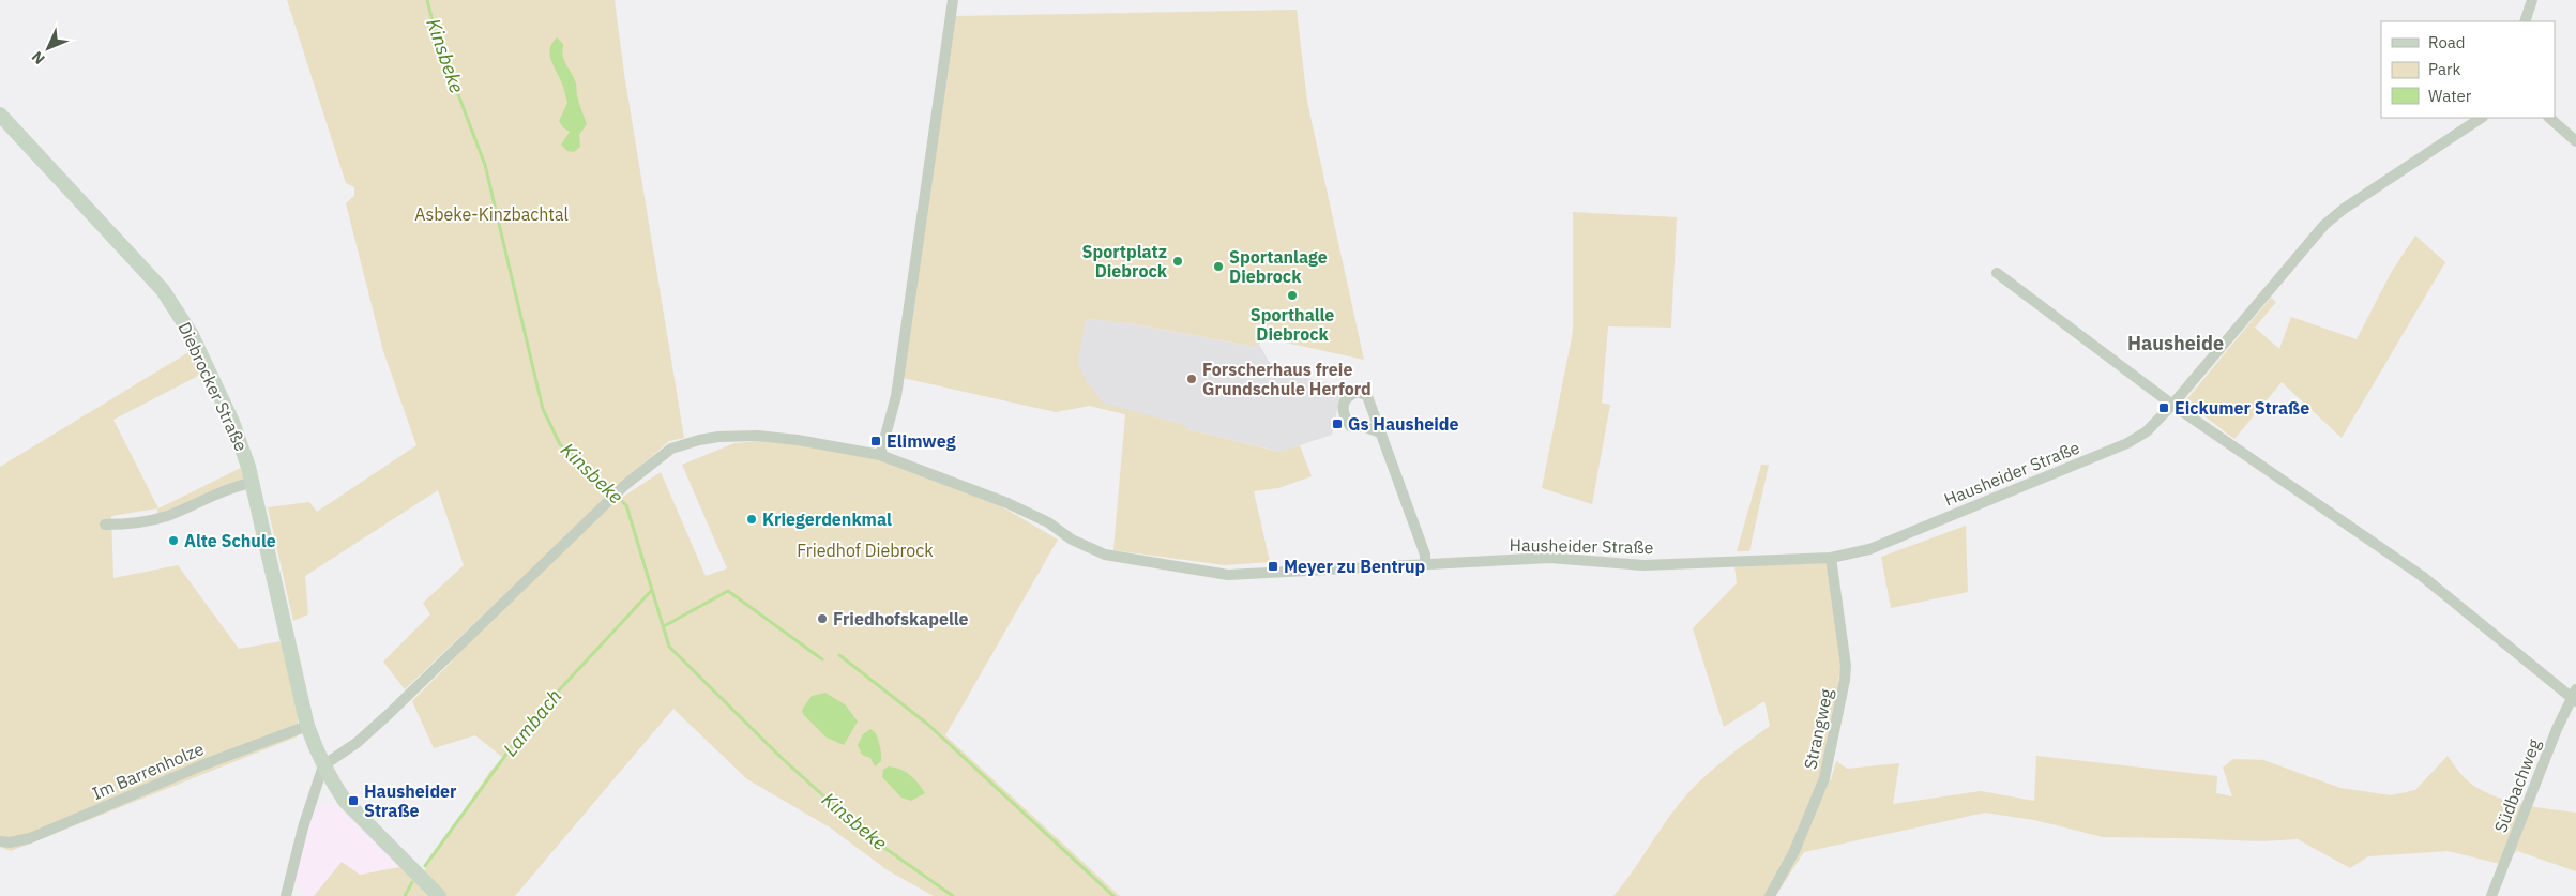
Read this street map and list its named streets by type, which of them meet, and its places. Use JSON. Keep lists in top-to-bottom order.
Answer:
{
  "streets": {
    "main road": ["Diebrocker Straße"],
    "street": [
      "Hausheider Straße",
      "Strangweg",
      "Im Barrenholze",
      "Südbachweg"
    ]
  },
  "crossings": [
    ["Diebrocker Straße", "Hausheider Straße"],
    ["Diebrocker Straße", "Im Barrenholze"],
    ["Hausheider Straße", "Strangweg"]
  ],
  "districts": ["Hausheide"],
  "water": ["Kinsbeke", "Lambach"],
  "parks": ["Asbeke-Kinzbachtal", "Friedhof Diebrock"],
  "places": {
    "other": [
      "Sportplatz Diebrock",
      "Sportanlage Diebrock",
      "Sporthalle Diebrock",
      "Forscherhaus freie Grundschule Herford",
      "Kriegerdenkmal",
      "Alte Schule",
      "Friedhofskapelle"
    ],
    "transit": [
      "Eickumer Straße",
      "Gs Hausheide",
      "Elimweg",
      "Meyer zu Bentrup",
      "Hausheider Straße"
    ]
  },
  "legend": ["Road", "Park", "Water"],
  "north": "bottom left"
}
